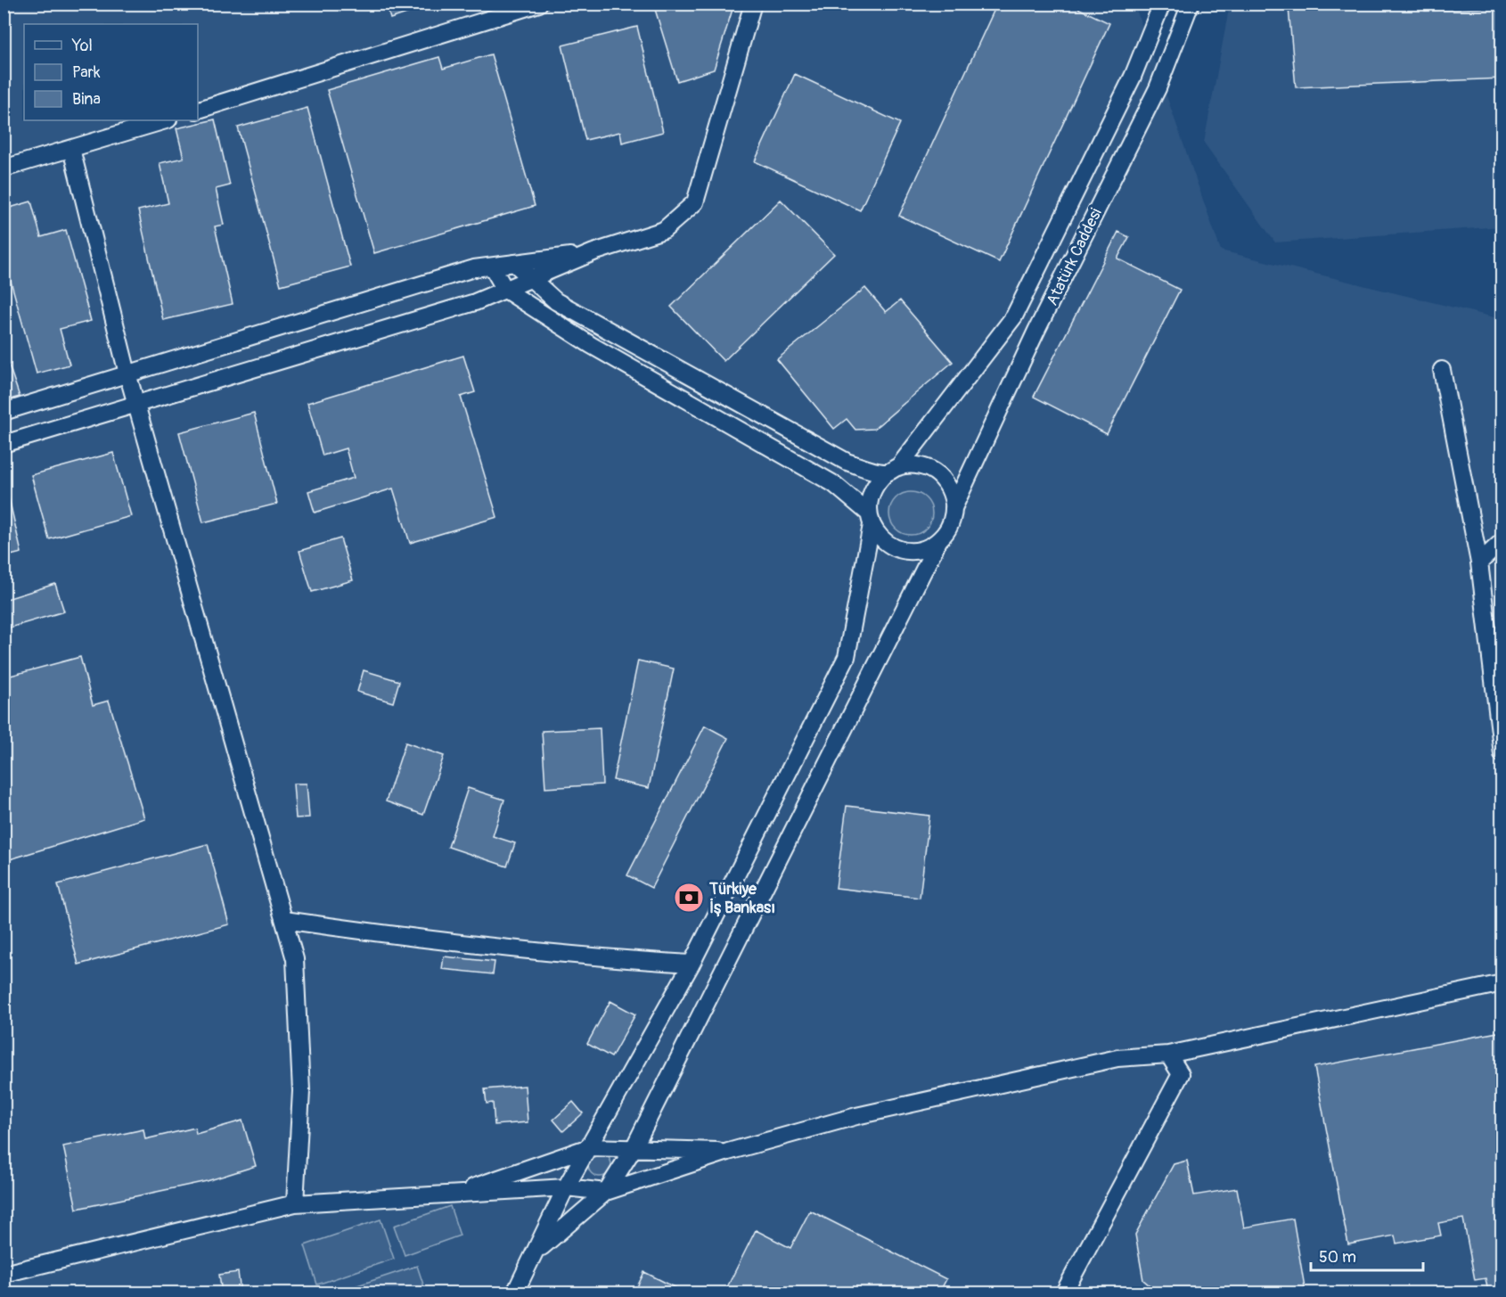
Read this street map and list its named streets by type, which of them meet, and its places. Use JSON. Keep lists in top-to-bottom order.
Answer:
{
  "streets": {
    "street": ["Atatürk Caddesi"]
  },
  "places": {
    "bank": ["Türkiye İş Bankası"]
  },
  "legend": ["Yol", "Park", "Bina"],
  "scale_bar": "50 m"
}
